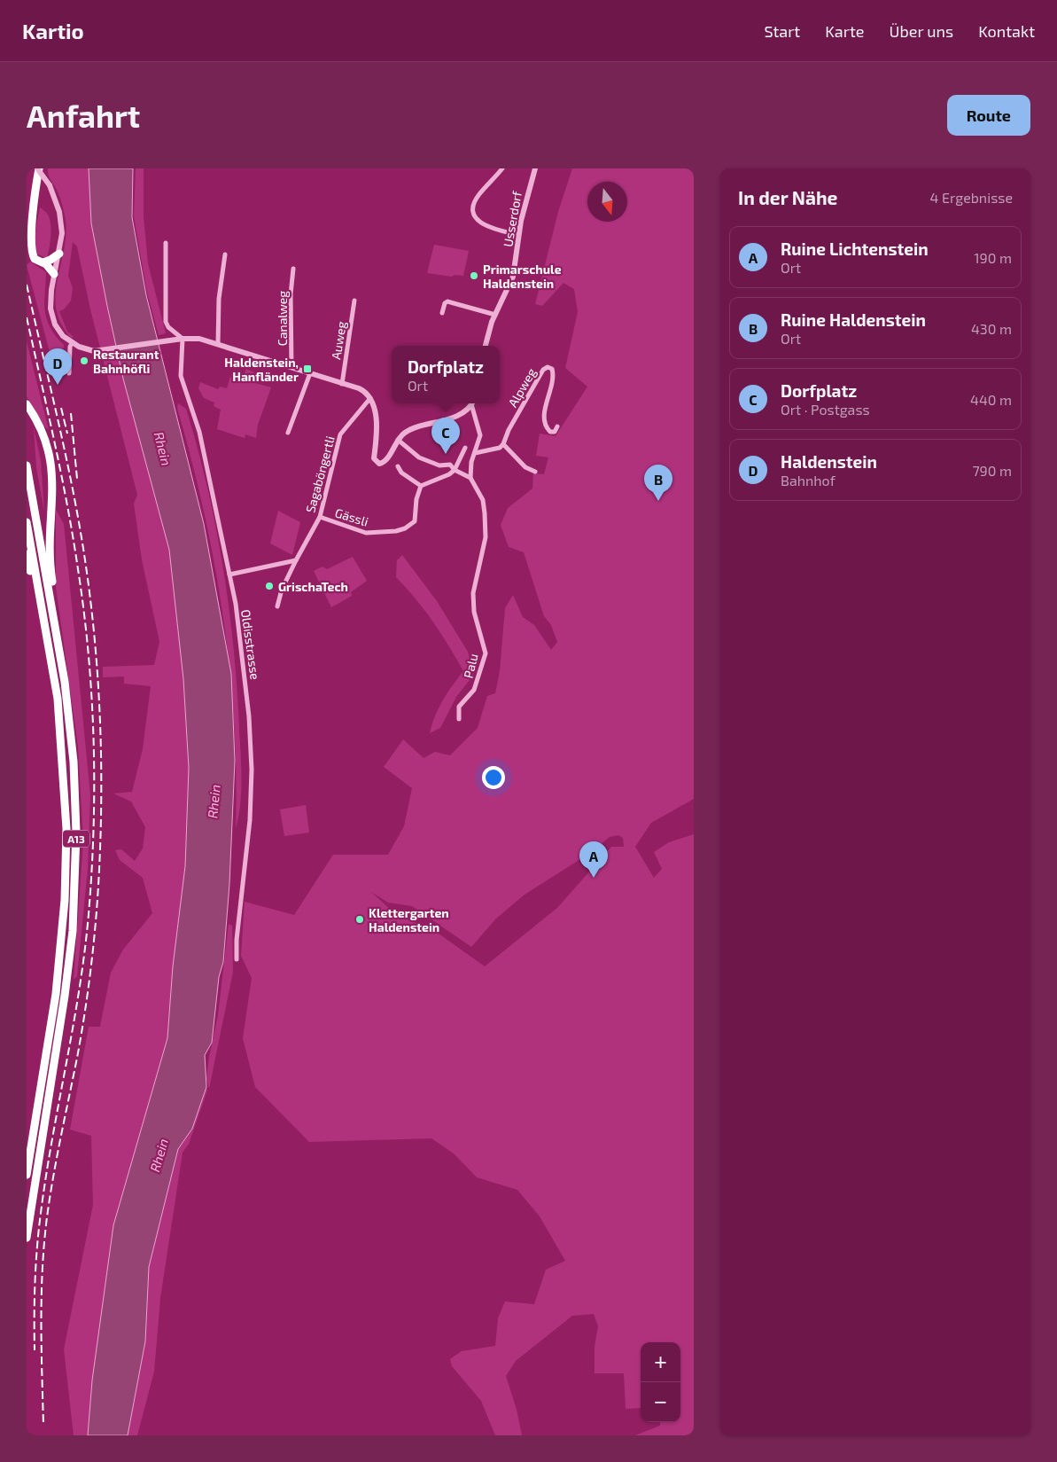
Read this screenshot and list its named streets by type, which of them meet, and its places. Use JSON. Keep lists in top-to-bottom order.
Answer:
{
  "streets": {
    "highway": ["A13"],
    "street": [
      "Usserdorf",
      "Canalweg",
      "Auweg",
      "Alpweg",
      "Sagaböngertli",
      "Gässli",
      "Oldisstrasse",
      "Palu"
    ]
  },
  "crossings": [
    ["Sagaböngertli", "Gässli"]
  ],
  "water": ["Rhein"],
  "places": {
    "other": [
      "Primarschule Haldenstein",
      "Restaurant Bahnhöfli",
      "GrischaTech",
      "Klettergarten Haldenstein"
    ],
    "transit": ["Haldenstein, Hanfländer"]
  },
  "north": "bottom",
  "page": {
    "header": "Kartio",
    "nav": [
      "Start",
      "Karte",
      "Über uns",
      "Kontakt"
    ],
    "buttons": "Route",
    "title": "Anfahrt",
    "heading": ["In der Nähe", "4 Ergebnisse"],
    "list": [
      {
        "mark": "A",
        "name": "Ruine Lichtenstein",
        "note": "Ort",
        "value": "190 m"
      },
      {
        "mark": "B",
        "name": "Ruine Haldenstein",
        "note": "Ort",
        "value": "430 m"
      },
      {
        "mark": "C",
        "name": "Dorfplatz",
        "note": "Ort · Postgass",
        "value": "440 m"
      },
      {
        "mark": "D",
        "name": "Haldenstein",
        "note": "Bahnhof",
        "value": "790 m"
      }
    ],
    "popup": ["Dorfplatz", "Ort"],
    "pins": [
      "D",
      "C",
      "B",
      "A"
    ],
    "map_buttons": ["+", "−"]
  }
}
